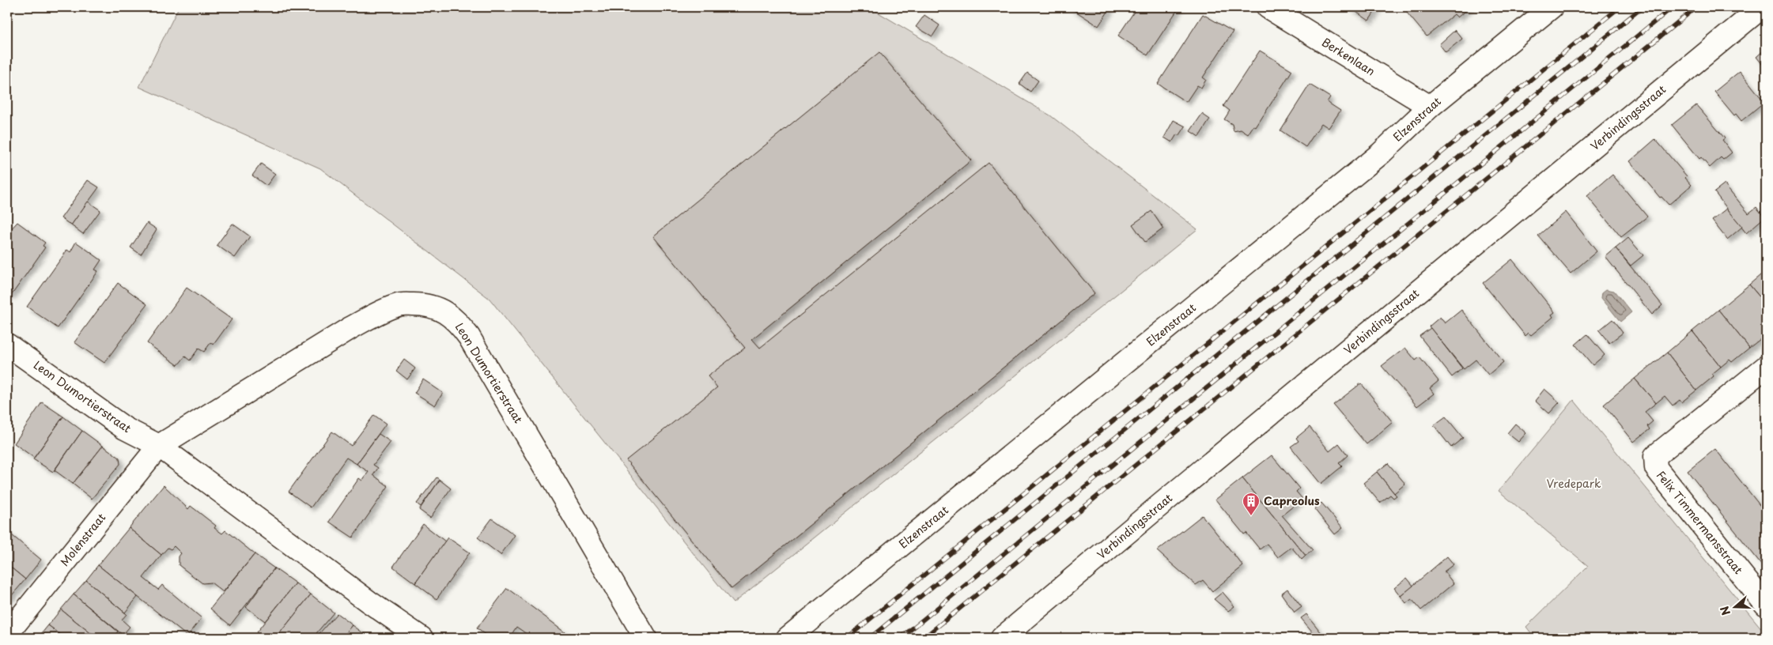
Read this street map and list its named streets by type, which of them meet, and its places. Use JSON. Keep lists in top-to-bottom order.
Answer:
{
  "streets": {
    "street": [
      "Berkenlaan",
      "Verbindingsstraat",
      "Elzenstraat",
      "Leon Dumortierstraat",
      "Felix Timmermansstraat",
      "Molenstraat"
    ]
  },
  "crossings": [
    ["Berkenlaan", "Elzenstraat"],
    ["Leon Dumortierstraat", "Molenstraat"]
  ],
  "parks": ["Vredepark"],
  "places": {
    "building": ["Capreolus"]
  },
  "north": "left"
}
